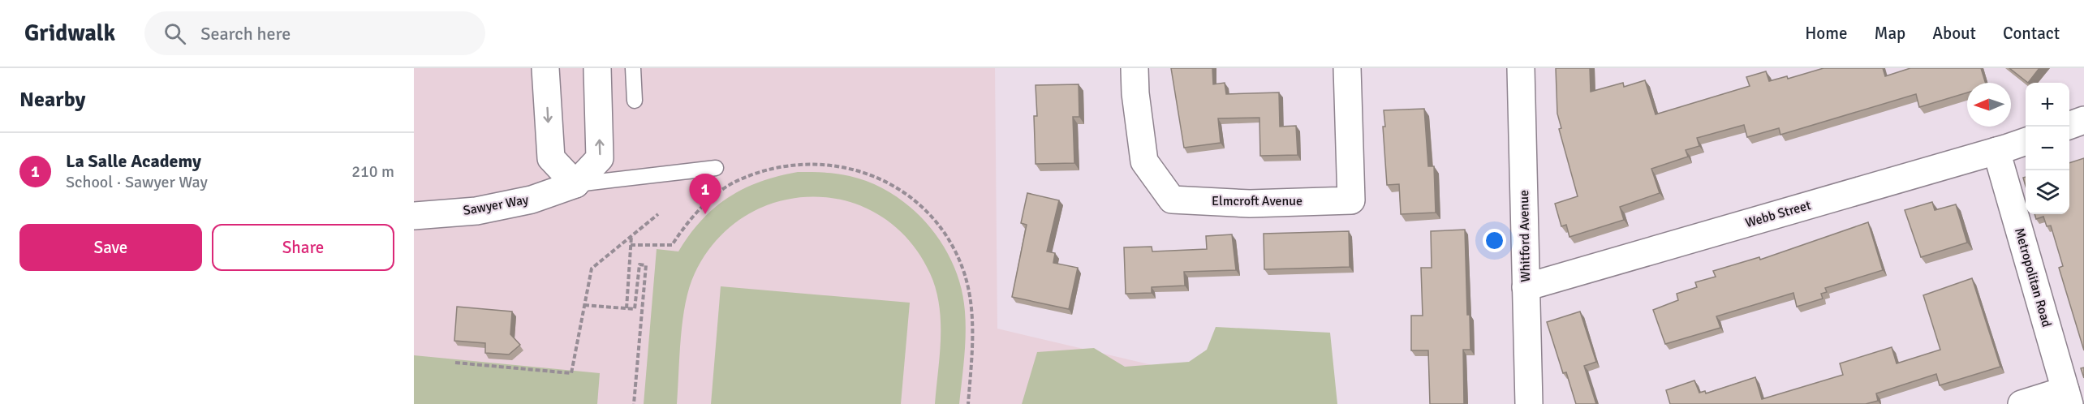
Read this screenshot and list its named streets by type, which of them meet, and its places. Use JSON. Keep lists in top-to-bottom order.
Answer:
{
  "streets": {
    "street": [
      "Elmcroft Avenue",
      "Sawyer Way",
      "Webb Street",
      "Whitford Avenue",
      "Metropolitan Road"
    ]
  },
  "crossings": [
    ["Webb Street", "Whitford Avenue"],
    ["Webb Street", "Metropolitan Road"]
  ],
  "one_way": ["Sawyer Way"],
  "north": "left",
  "page": {
    "header": "Gridwalk",
    "search": "Search here",
    "nav": [
      "Home",
      "Map",
      "About",
      "Contact"
    ],
    "heading": "Nearby",
    "map_buttons": ["+", "−"],
    "list": [
      {
        "mark": "1",
        "name": "La Salle Academy",
        "note": "School · Sawyer Way",
        "value": "210 m"
      }
    ],
    "pins": "1",
    "buttons": ["Save", "Share"]
  }
}
